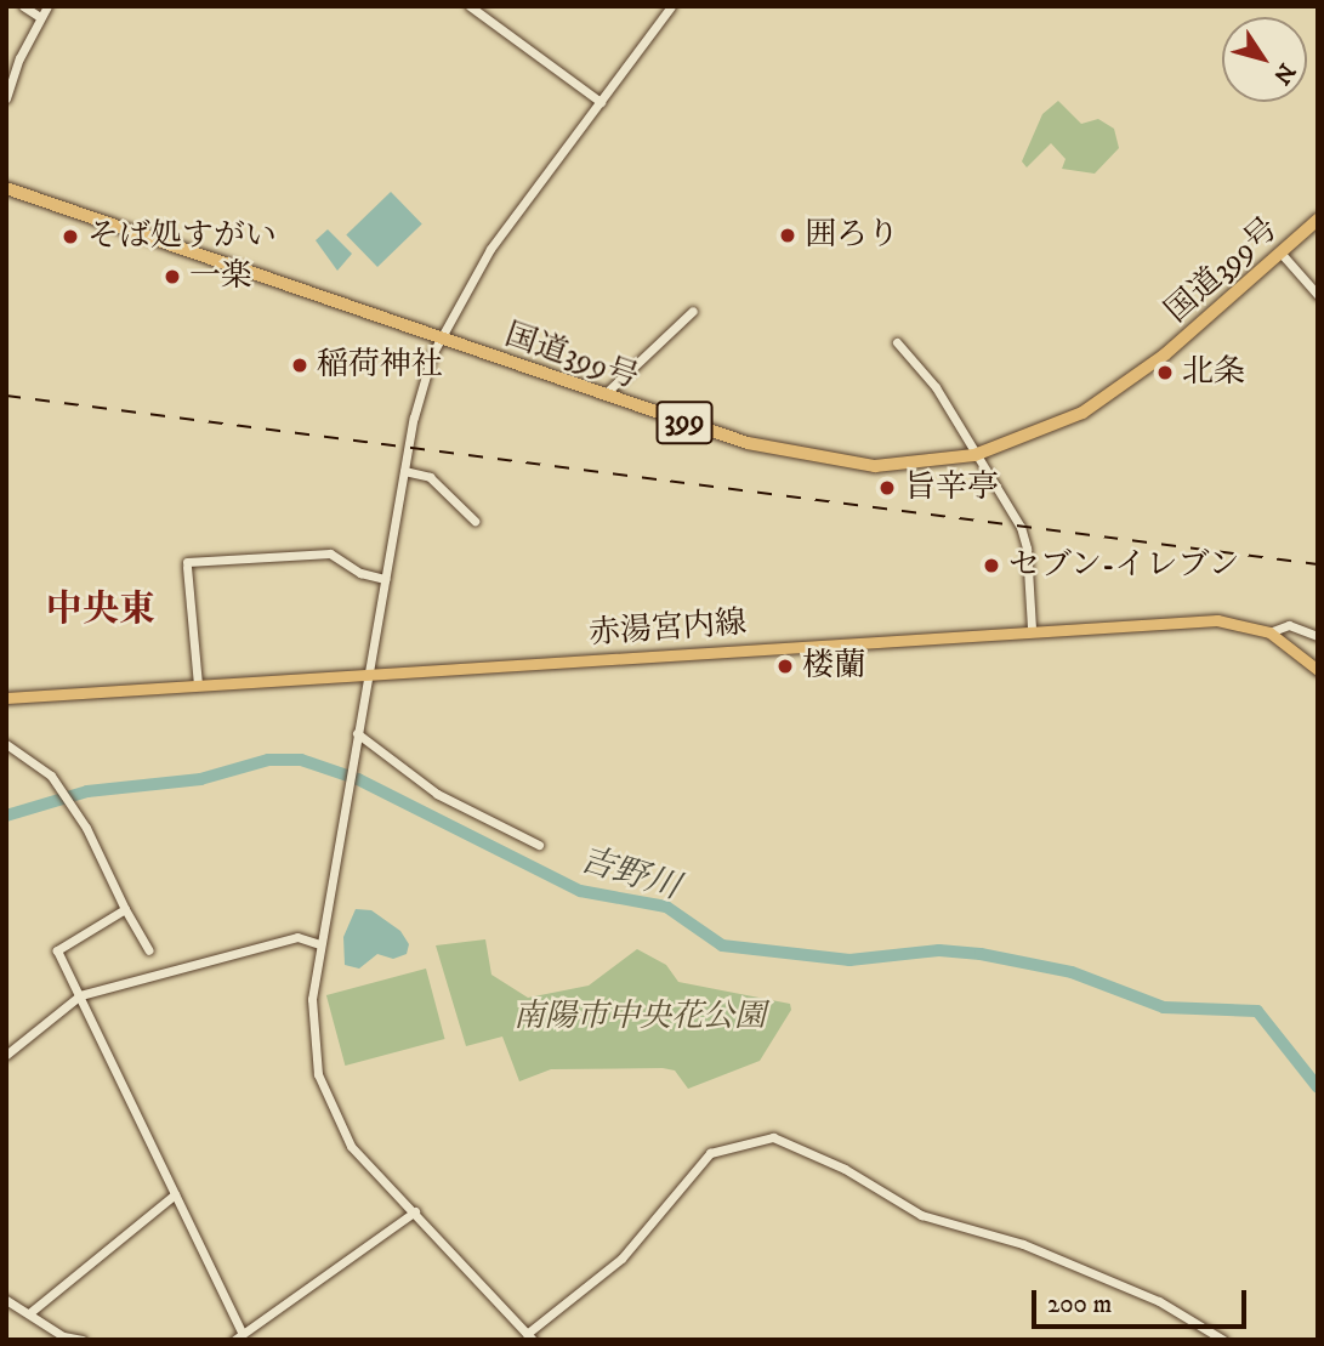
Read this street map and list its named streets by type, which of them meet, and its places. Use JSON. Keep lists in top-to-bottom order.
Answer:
{
  "streets": {
    "highway": ["国道399号", "399"],
    "main road": ["赤湯宮内線"]
  },
  "districts": ["中央東"],
  "water": ["吉野川"],
  "parks": ["南陽市中央花公園"],
  "places": [
    "囲ろり",
    "そば処すがい",
    "一楽",
    "稲荷神社",
    "北条",
    "旨辛亭",
    "セブン-イレブン",
    "楼蘭"
  ],
  "scale_bar": "200 m",
  "north": "bottom right"
}
